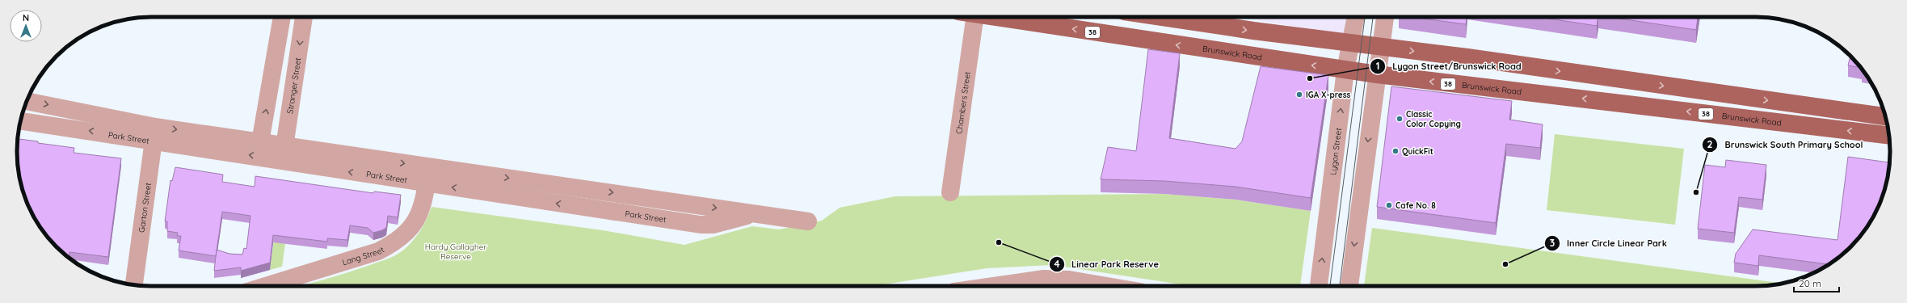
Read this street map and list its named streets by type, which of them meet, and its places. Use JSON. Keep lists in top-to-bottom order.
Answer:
{
  "streets": {
    "main road": ["38", "Brunswick Road"],
    "street": [
      "Stranger Street",
      "Chambers Street",
      "Park Street",
      "Lygon Street",
      "Garton Street",
      "Lang Street"
    ]
  },
  "crossings": [
    ["Brunswick Road", "Lygon Street"],
    ["Stranger Street", "Park Street"],
    ["Park Street", "Garton Street"],
    ["Park Street", "Lang Street"]
  ],
  "parks": ["Hardy Gallagher Reserve"],
  "places": [
    "Lygon Street/Brunswick Road",
    "IGA X-press",
    "Classic Color Copying",
    "QuickFit",
    "Brunswick South Primary School",
    "Cafe No. 8",
    "Linear Park Reserve",
    "Inner Circle Linear Park"
  ],
  "scale_bar": "20 m",
  "north": "top"
}
